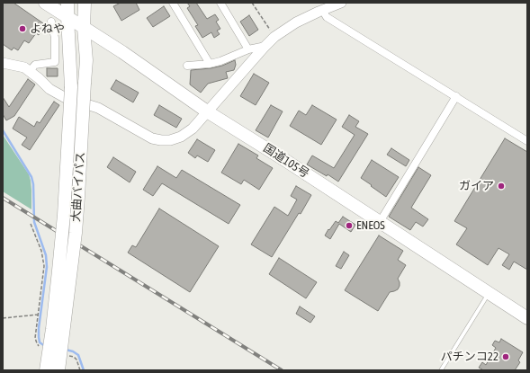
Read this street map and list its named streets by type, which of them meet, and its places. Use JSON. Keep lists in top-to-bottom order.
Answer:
{
  "streets": {
    "highway": ["国道105号", "大曲バイパス"]
  },
  "crossings": [
    ["国道105号", "大曲バイパス"]
  ],
  "places": [
    "よねや",
    "ガイア",
    "ENEOS",
    "パチンコ22"
  ]
}
